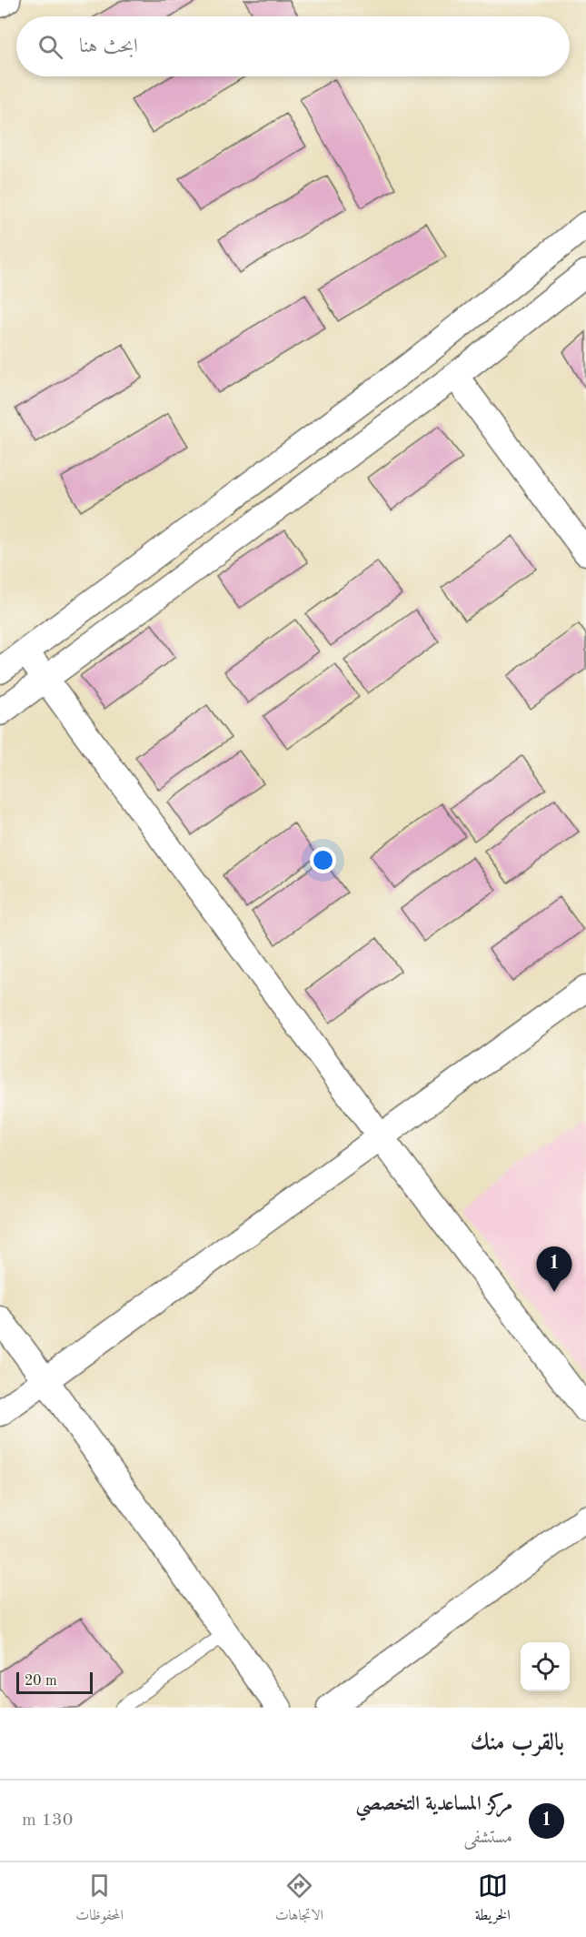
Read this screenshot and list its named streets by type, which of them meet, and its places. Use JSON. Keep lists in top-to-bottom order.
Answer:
{
  "scale_bar": "20 m",
  "page": {
    "search": "ابحث هنا",
    "pins": "1",
    "scale": "20 m",
    "heading": "بالقرب منك",
    "list": [
      {
        "mark": "1",
        "name": "مركز المساعدية التخصصي",
        "note": "مستشفى",
        "value": "130 m"
      }
    ],
    "nav": ["الخريطة", "الاتجاهات", "المحفوظات"]
  }
}
